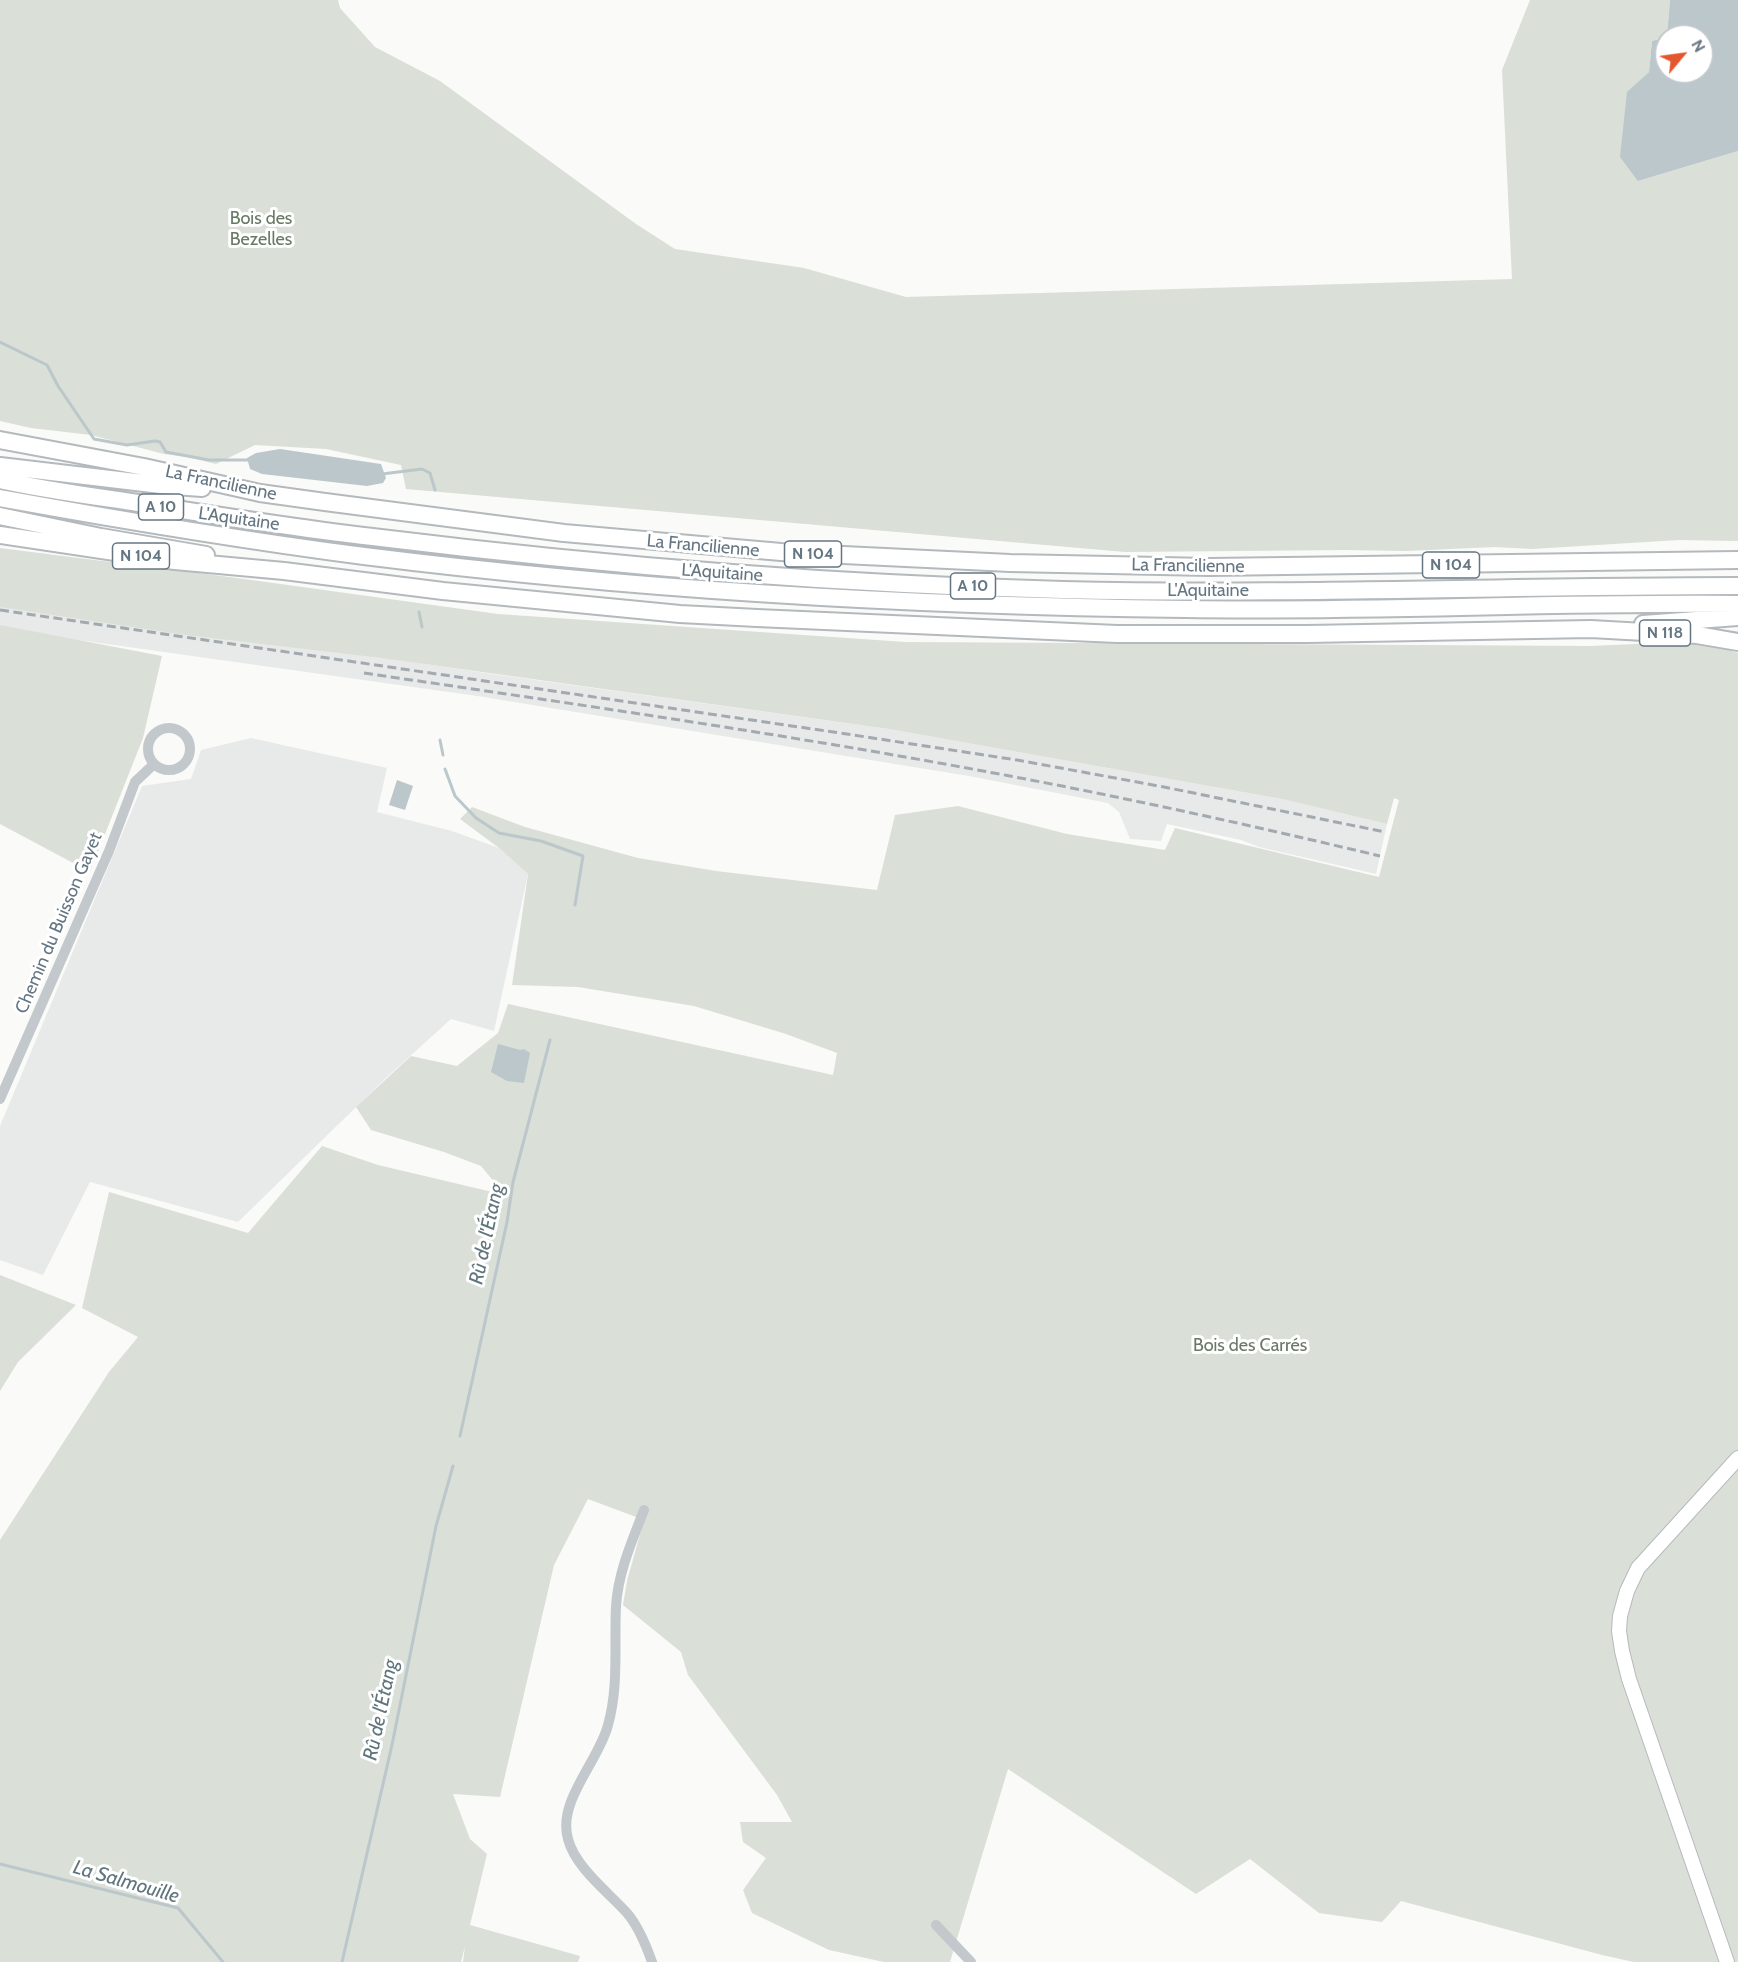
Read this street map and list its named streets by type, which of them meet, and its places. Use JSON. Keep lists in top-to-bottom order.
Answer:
{
  "streets": {
    "highway": [
      "La Francilienne",
      "A 10",
      "L'Aquitaine",
      "N 104",
      "N 118"
    ],
    "street": ["Chemin du Buisson Gayet"]
  },
  "crossings": [
    ["N 104", "N 118"]
  ],
  "water": ["Rû de l'Étang", "La Salmouille"],
  "parks": ["Bois des Bezelles", "Bois des Carrés"],
  "north": "top right"
}
